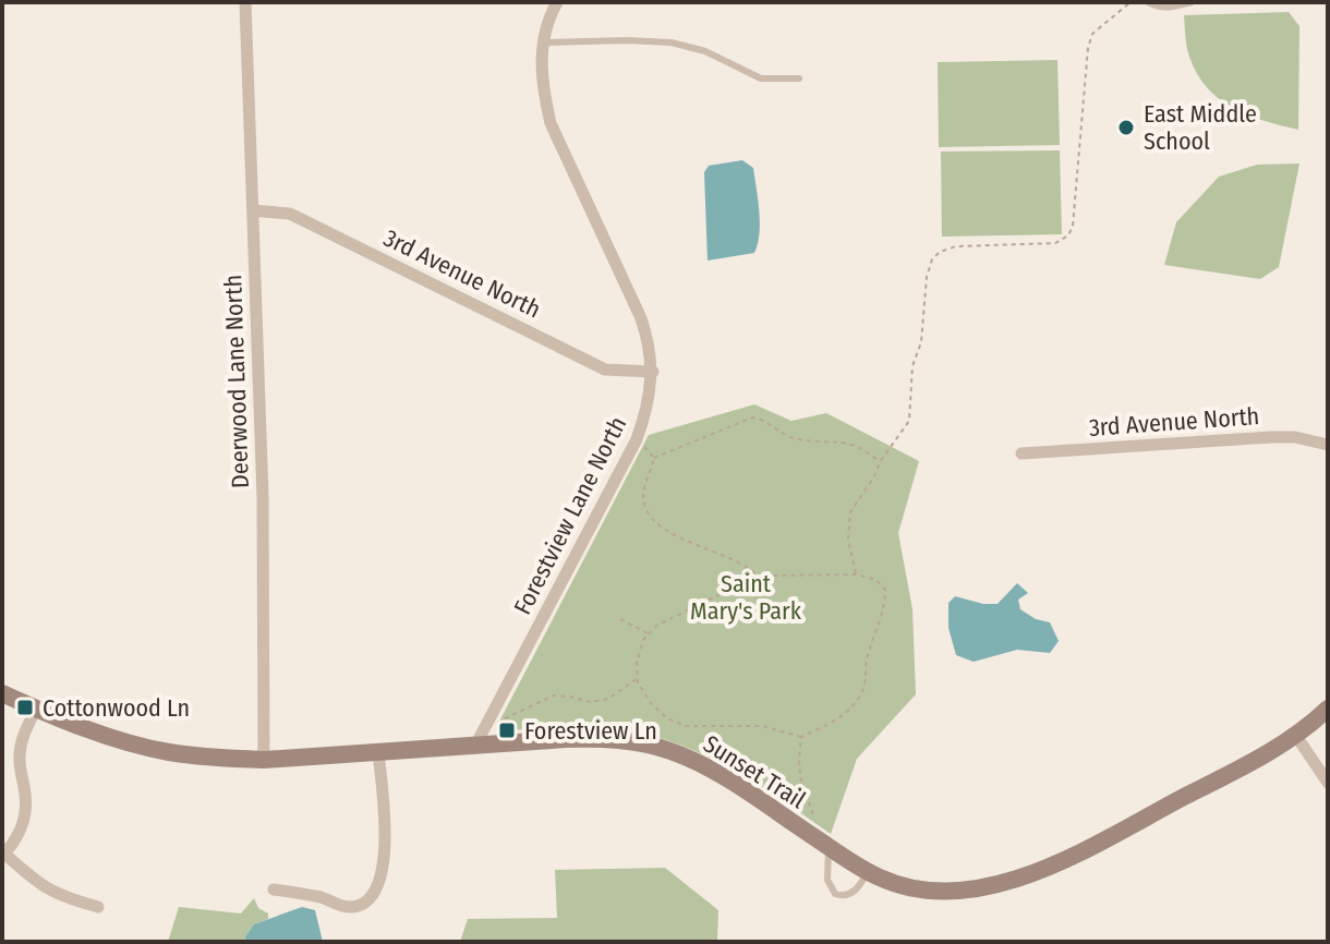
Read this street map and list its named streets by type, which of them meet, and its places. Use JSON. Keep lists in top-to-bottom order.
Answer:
{
  "streets": {
    "street": [
      "3rd Avenue North",
      "Deerwood Lane North",
      "Forestview Lane North",
      "Sunset Trail"
    ]
  },
  "crossings": [
    ["3rd Avenue North", "Deerwood Lane North"],
    ["3rd Avenue North", "Forestview Lane North"],
    ["Deerwood Lane North", "Sunset Trail"],
    ["Forestview Lane North", "Sunset Trail"]
  ],
  "parks": ["Saint Mary's Park"],
  "places": {
    "other": ["East Middle School"],
    "transit": ["Cottonwood Ln", "Forestview Ln"]
  }
}
